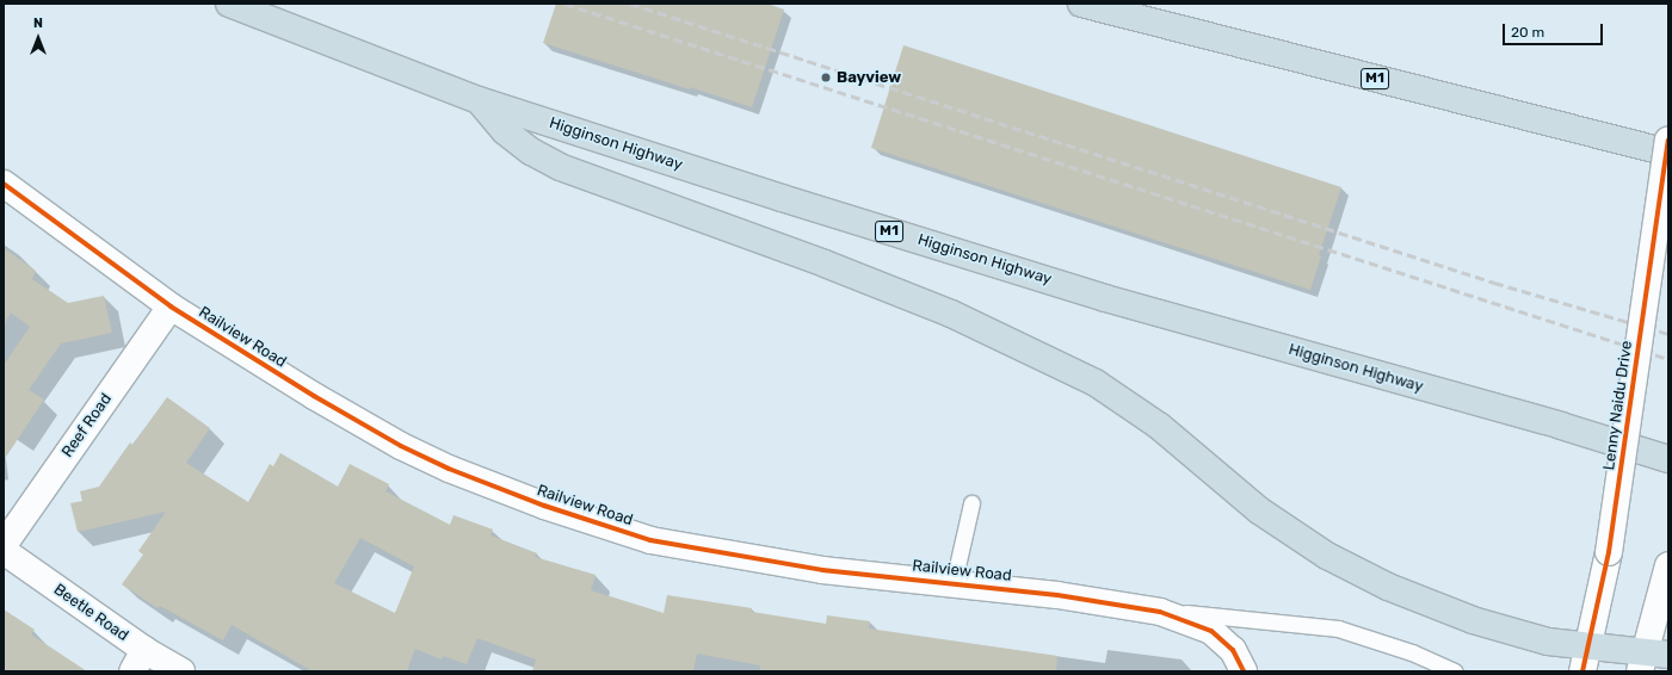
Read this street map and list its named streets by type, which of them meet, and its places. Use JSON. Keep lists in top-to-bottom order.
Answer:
{
  "streets": {
    "highway": ["M1", "Higginson Highway"],
    "street": [
      "Railview Road",
      "Lenny Naidu Drive",
      "Reef Road",
      "Beetle Road"
    ]
  },
  "crossings": [
    ["Railview Road", "Reef Road"]
  ],
  "places": ["Bayview"],
  "scale_bar": "20 m",
  "north": "top"
}
